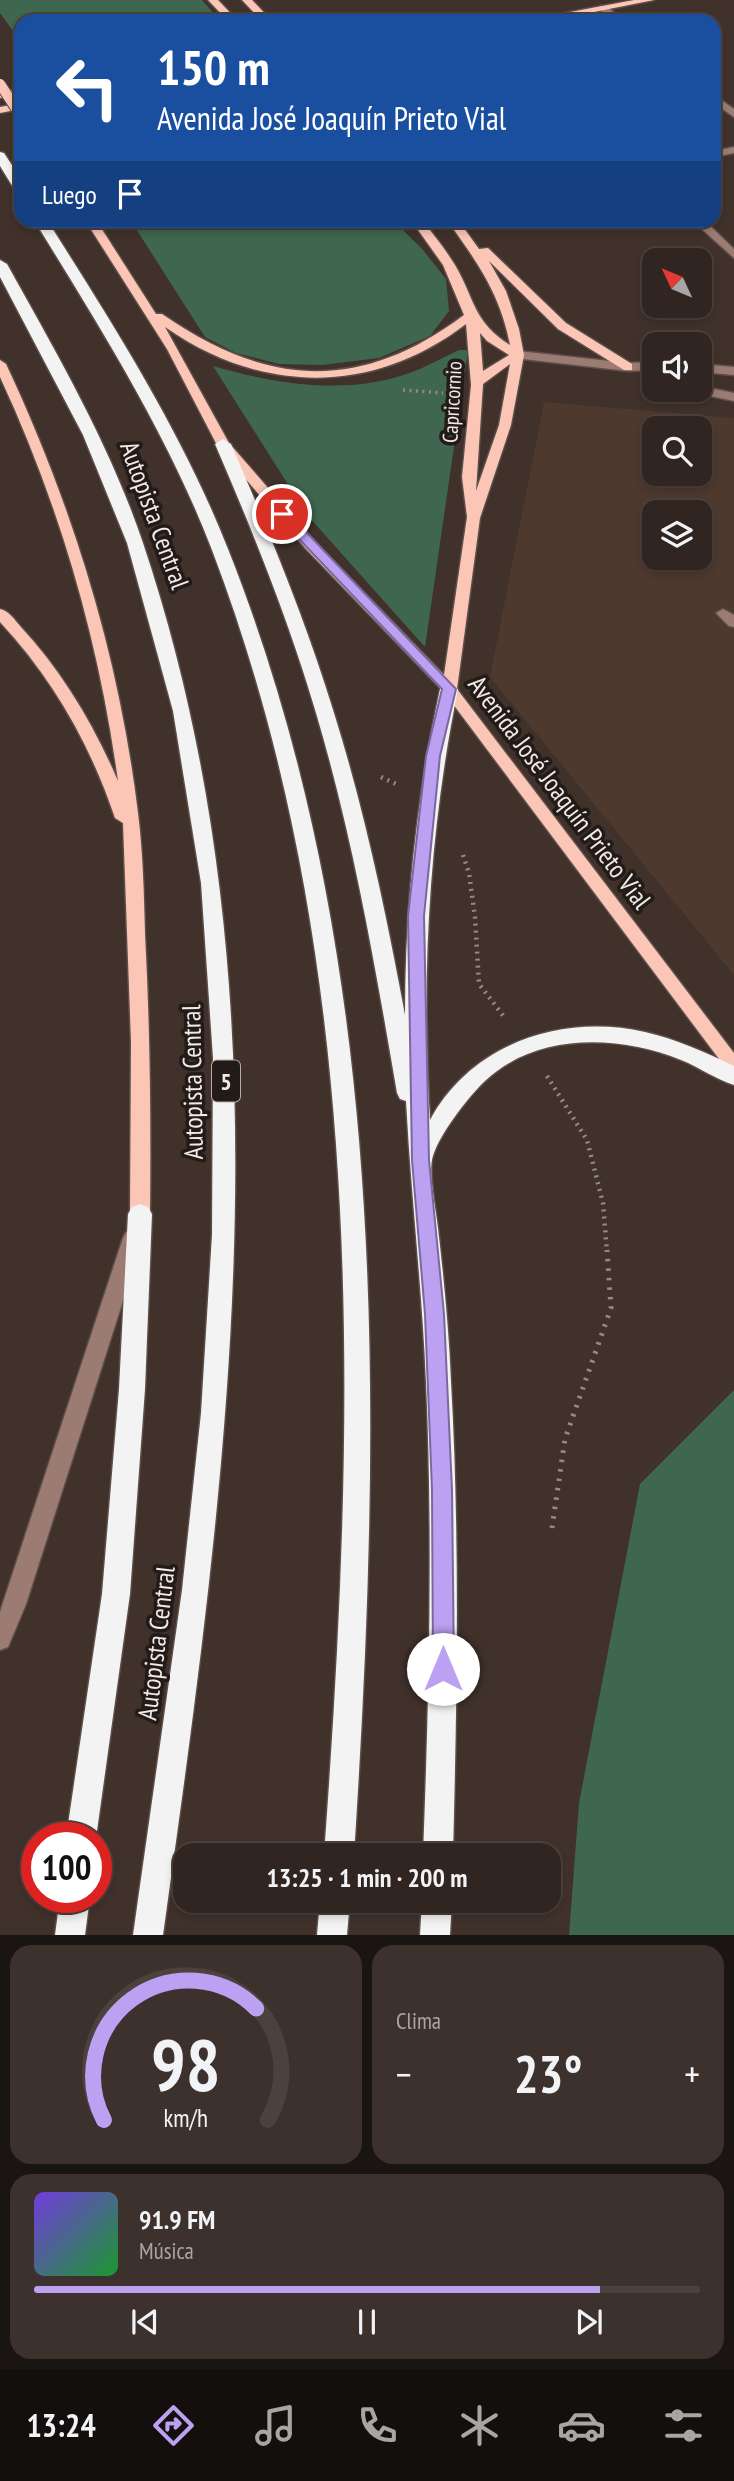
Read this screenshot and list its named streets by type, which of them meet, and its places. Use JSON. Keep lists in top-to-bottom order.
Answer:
{
  "streets": {
    "highway": ["Autopista Central", "5"],
    "main road": ["Capricornio", "Avenida José Joaquín Prieto Vial"]
  },
  "crossings": [
    ["Capricornio", "Avenida José Joaquín Prieto Vial"]
  ],
  "north": "top left",
  "page": {
    "turn": ["150 m", "Avenida José Joaquín Prieto Vial"],
    "then": "Luego",
    "limit": "100",
    "trip": "13:25 · 1 min · 200 m",
    "tile": "Clima",
    "heat": ["−", "23°", "+"],
    "song": ["91.9 FM", "Música"],
    "tabs": "13:24",
    "gauge": ["98", "km/h"]
  }
}
